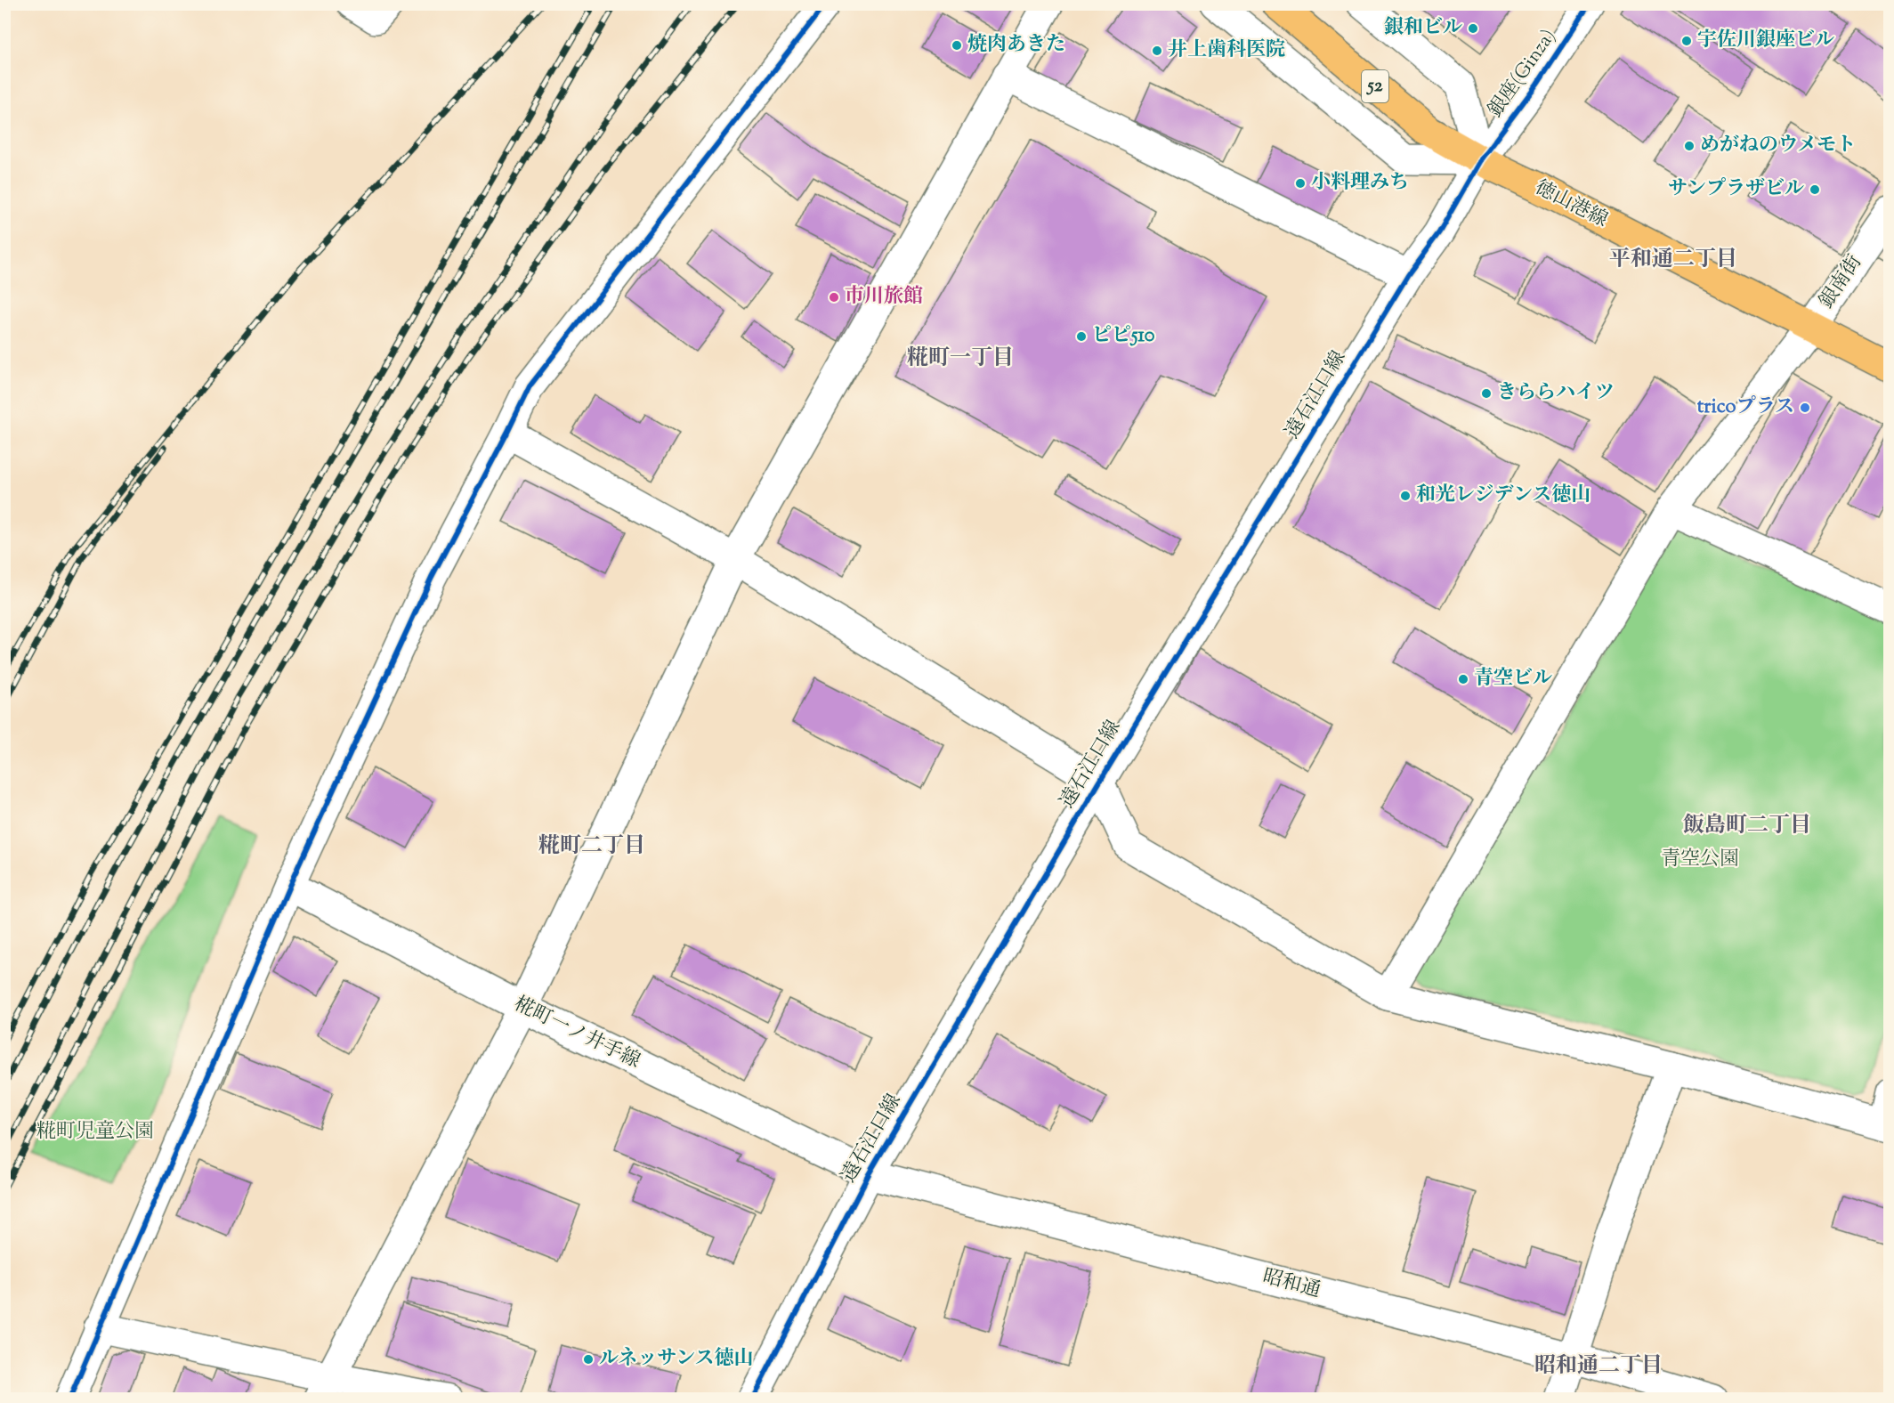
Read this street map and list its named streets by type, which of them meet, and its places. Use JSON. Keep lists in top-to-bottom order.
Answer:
{
  "streets": {
    "main road": ["52", "徳山港線"],
    "street": [
      "銀座(Ginza)",
      "銀南街",
      "遠石江口線",
      "椛町一ノ井手線",
      "昭和通"
    ]
  },
  "crossings": [
    ["銀座(Ginza)", "徳山港線"],
    ["銀座(Ginza)", "遠石江口線"],
    ["徳山港線", "銀南街"],
    ["徳山港線", "遠石江口線"],
    ["遠石江口線", "椛町一ノ井手線"],
    ["遠石江口線", "昭和通"],
    ["椛町一ノ井手線", "昭和通"]
  ],
  "districts": [
    "平和通二丁目",
    "糀町一丁目",
    "飯島町二丁目",
    "糀町二丁目",
    "昭和通二丁目"
  ],
  "parks": ["青空公園", "糀町児童公園"],
  "places": [
    "銀和ビル",
    "宇佐川銀座ビル",
    "焼肉あきた",
    "井上歯科医院",
    "めがねのウメモト",
    "小料理みち",
    "サンプラザビル",
    "市川旅館",
    "ピピ510",
    "きららハイツ",
    "tricoプラス",
    "和光レジデンス徳山",
    "青空ビル",
    "ルネッサンス徳山"
  ]
}
